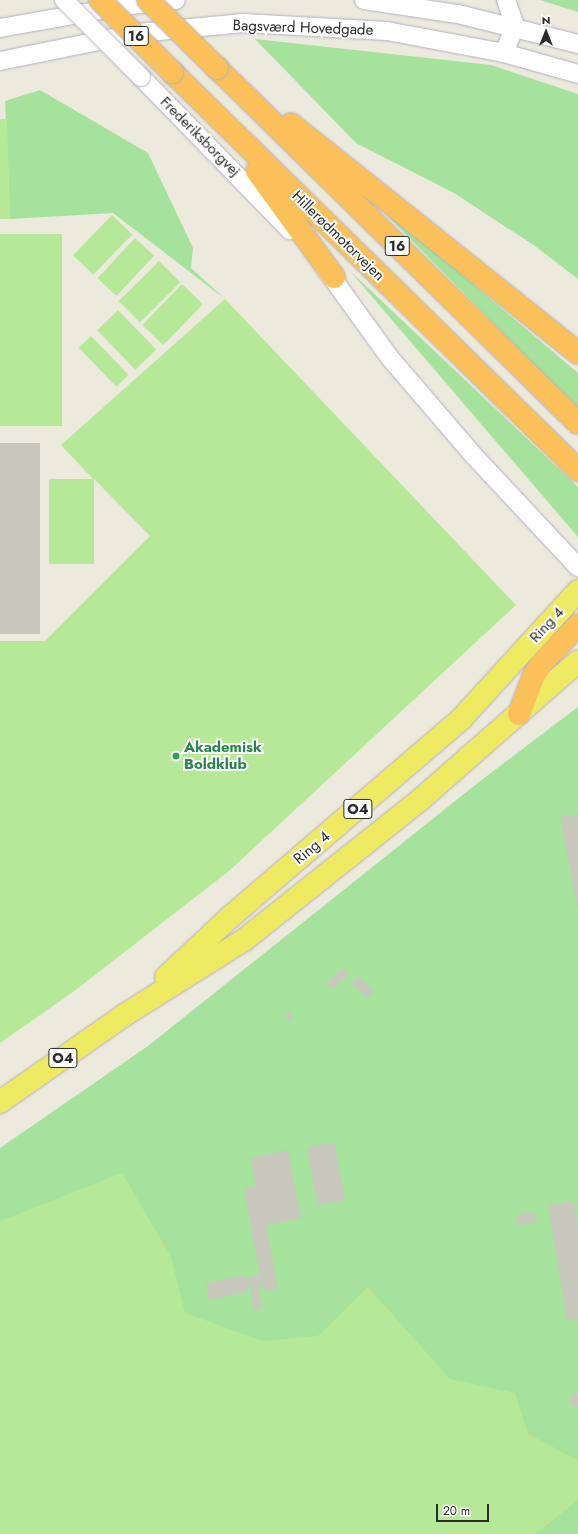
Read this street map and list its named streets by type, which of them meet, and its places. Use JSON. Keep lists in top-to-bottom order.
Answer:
{
  "streets": {
    "highway": ["16", "Hillerødmotorvejen"],
    "main road": ["Ring 4", "O4"],
    "street": ["Bagsværd Hovedgade", "Frederiksborgvej"]
  },
  "places": ["Akademisk Boldklub"],
  "scale_bar": "20 m",
  "north": "top"
}
